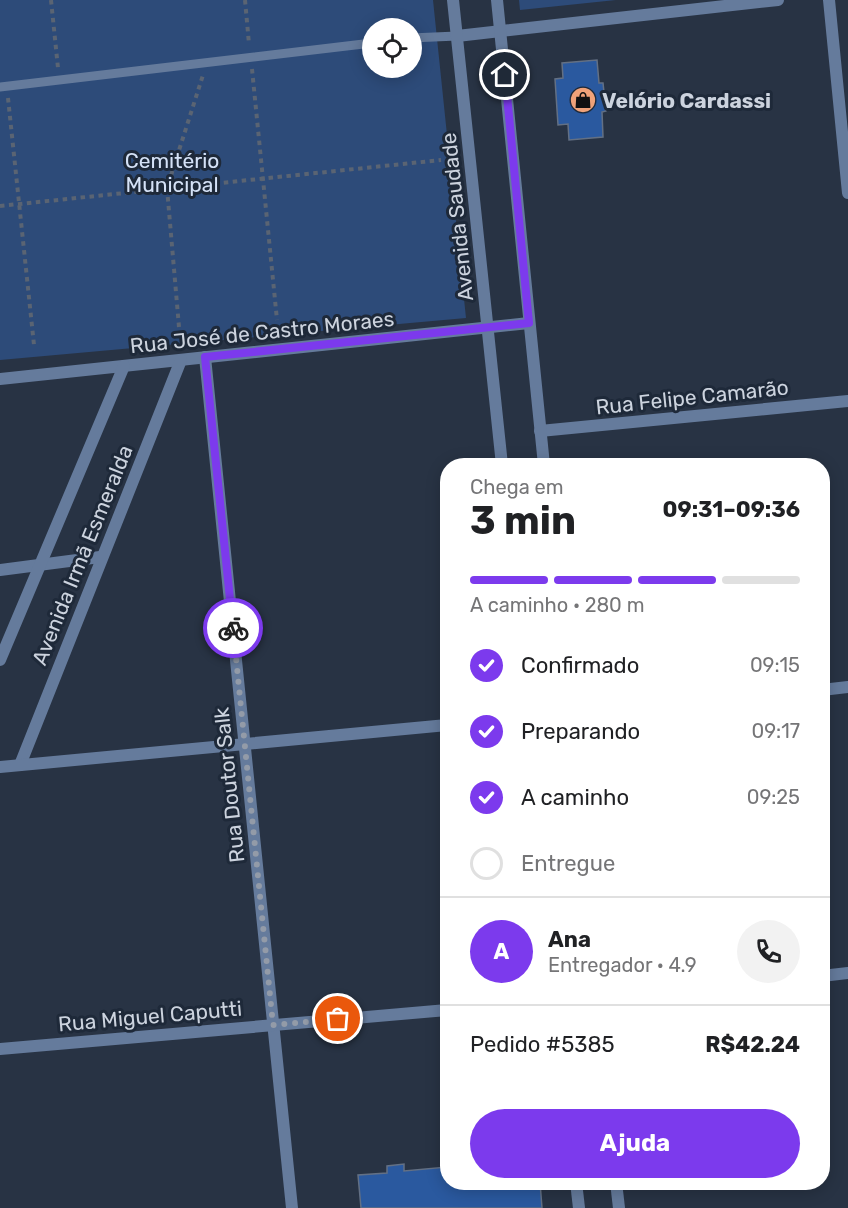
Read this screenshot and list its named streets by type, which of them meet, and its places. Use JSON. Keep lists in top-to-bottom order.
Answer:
{
  "streets": {
    "street": [
      "Avenida Saudade",
      "Rua José de Castro Moraes",
      "Rua Felipe Camarão",
      "Avenida Irmã Esmeralda",
      "Rua Doutor Salk",
      "Rua Miguel Caputti"
    ]
  },
  "crossings": [
    ["Avenida Saudade", "Rua José de Castro Moraes"],
    ["Rua José de Castro Moraes", "Avenida Irmã Esmeralda"],
    ["Rua José de Castro Moraes", "Rua Doutor Salk"],
    ["Rua Doutor Salk", "Rua Miguel Caputti"]
  ],
  "parks": ["Cemitério Municipal"],
  "places": {
    "shop": ["Velório Cardassi"]
  },
  "page": {
    "heading": ["3 min", "Chega em", "09:31–09:36"],
    "panel": [
      "Ana",
      "Entregador · 4.9",
      "Pedido #5385",
      "R$42.24"
    ],
    "bar": "A caminho · 280 m",
    "list": [
      ["Confirmado", "09:15"],
      ["Preparando", "09:17"],
      ["A caminho", "09:25"],
      "Entregue"
    ],
    "round": "A",
    "buttons": "Ajuda"
  }
}
